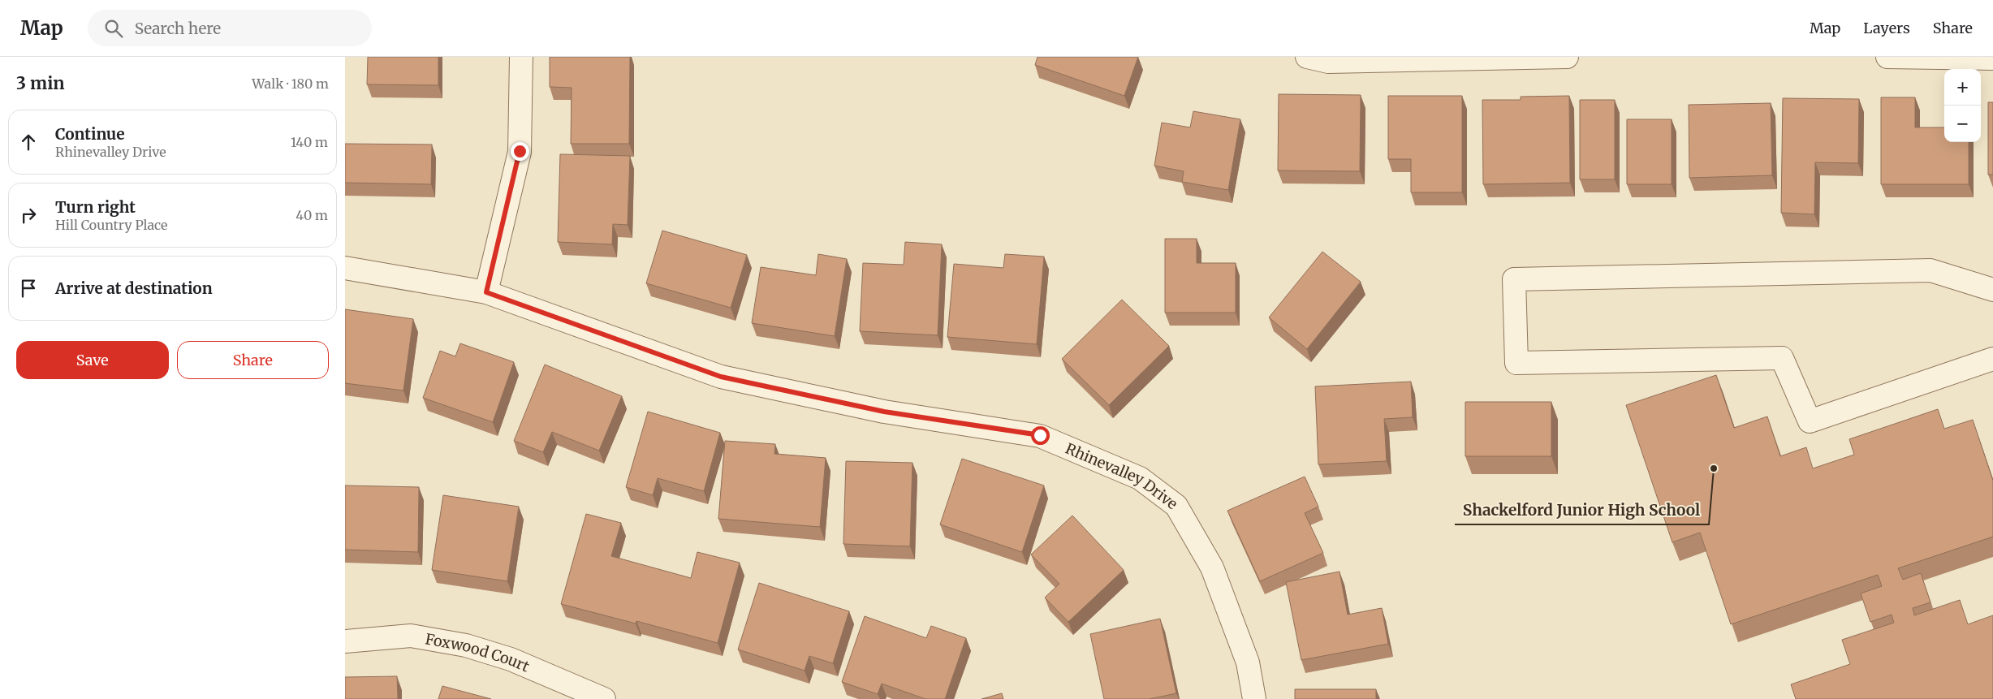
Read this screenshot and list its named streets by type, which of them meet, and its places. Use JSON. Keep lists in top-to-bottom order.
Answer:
{
  "streets": {
    "street": ["Rhinevalley Drive", "Foxwood Court"]
  },
  "places": ["Shackelford Junior High School"],
  "page": {
    "header": "Map",
    "search": "Search here",
    "nav": ["Map", "Layers", "Share"],
    "heading": ["3 min", "Walk · 180 m"],
    "map_buttons": ["+", "−"],
    "list": [
      ["Continue", "Rhinevalley Drive", "140 m"],
      ["Turn right", "Hill Country Place", "40 m"],
      "Arrive at destination"
    ],
    "buttons": ["Save", "Share"]
  }
}
